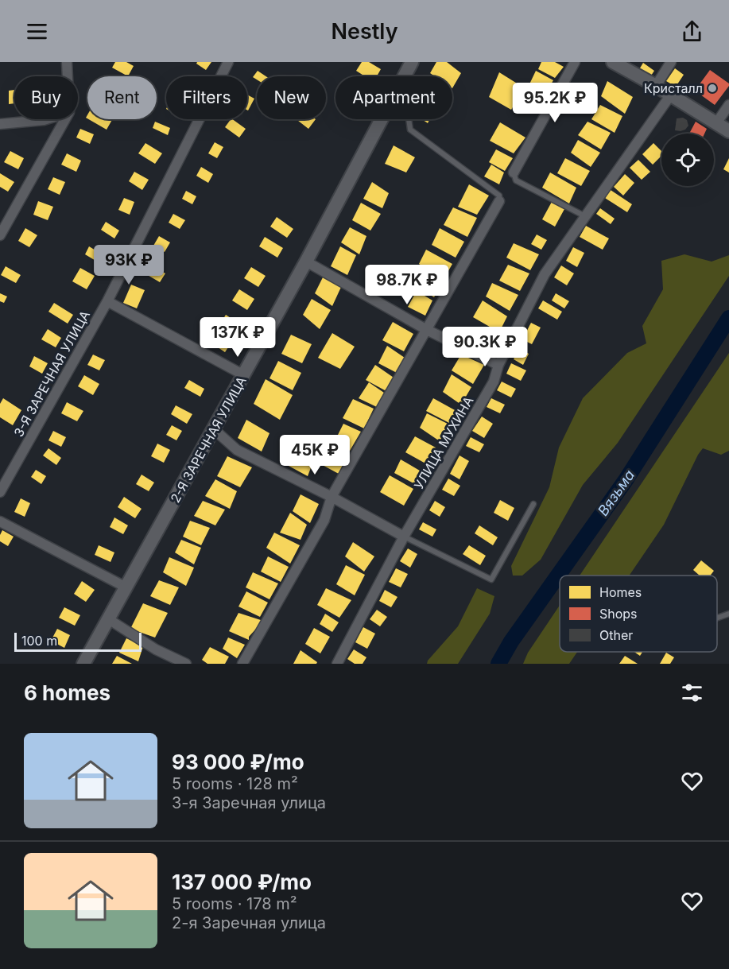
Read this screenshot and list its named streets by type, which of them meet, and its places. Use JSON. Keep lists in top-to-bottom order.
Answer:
{
  "streets": {
    "main road": ["2-Я ЗАРЕЧНАЯ УЛИЦА"],
    "street": ["3-Я ЗАРЕЧНАЯ УЛИЦА", "УЛИЦА МУХИНА"]
  },
  "water": ["Вязьма"],
  "places": ["Кристалл"],
  "legend": ["Homes", "Shops", "Other"],
  "scale_bar": "100 m",
  "page": {
    "header": "Nestly",
    "chip": [
      "Buy",
      "Rent",
      "Filters",
      "New",
      "Apartment"
    ],
    "price": [
      "95.2K ₽",
      "93K ₽",
      "98.7K ₽",
      "137K ₽",
      "90.3K ₽",
      "45K ₽"
    ],
    "scale": "100 m",
    "heading": "6 homes",
    "list": [
      {
        "name": "93 000 ₽/mo",
        "note": "5 rooms · 128 m² · 3-я Заречная улица"
      },
      {
        "name": "137 000 ₽/mo",
        "note": "5 rooms · 178 m² · 2-я Заречная улица"
      }
    ]
  }
}
